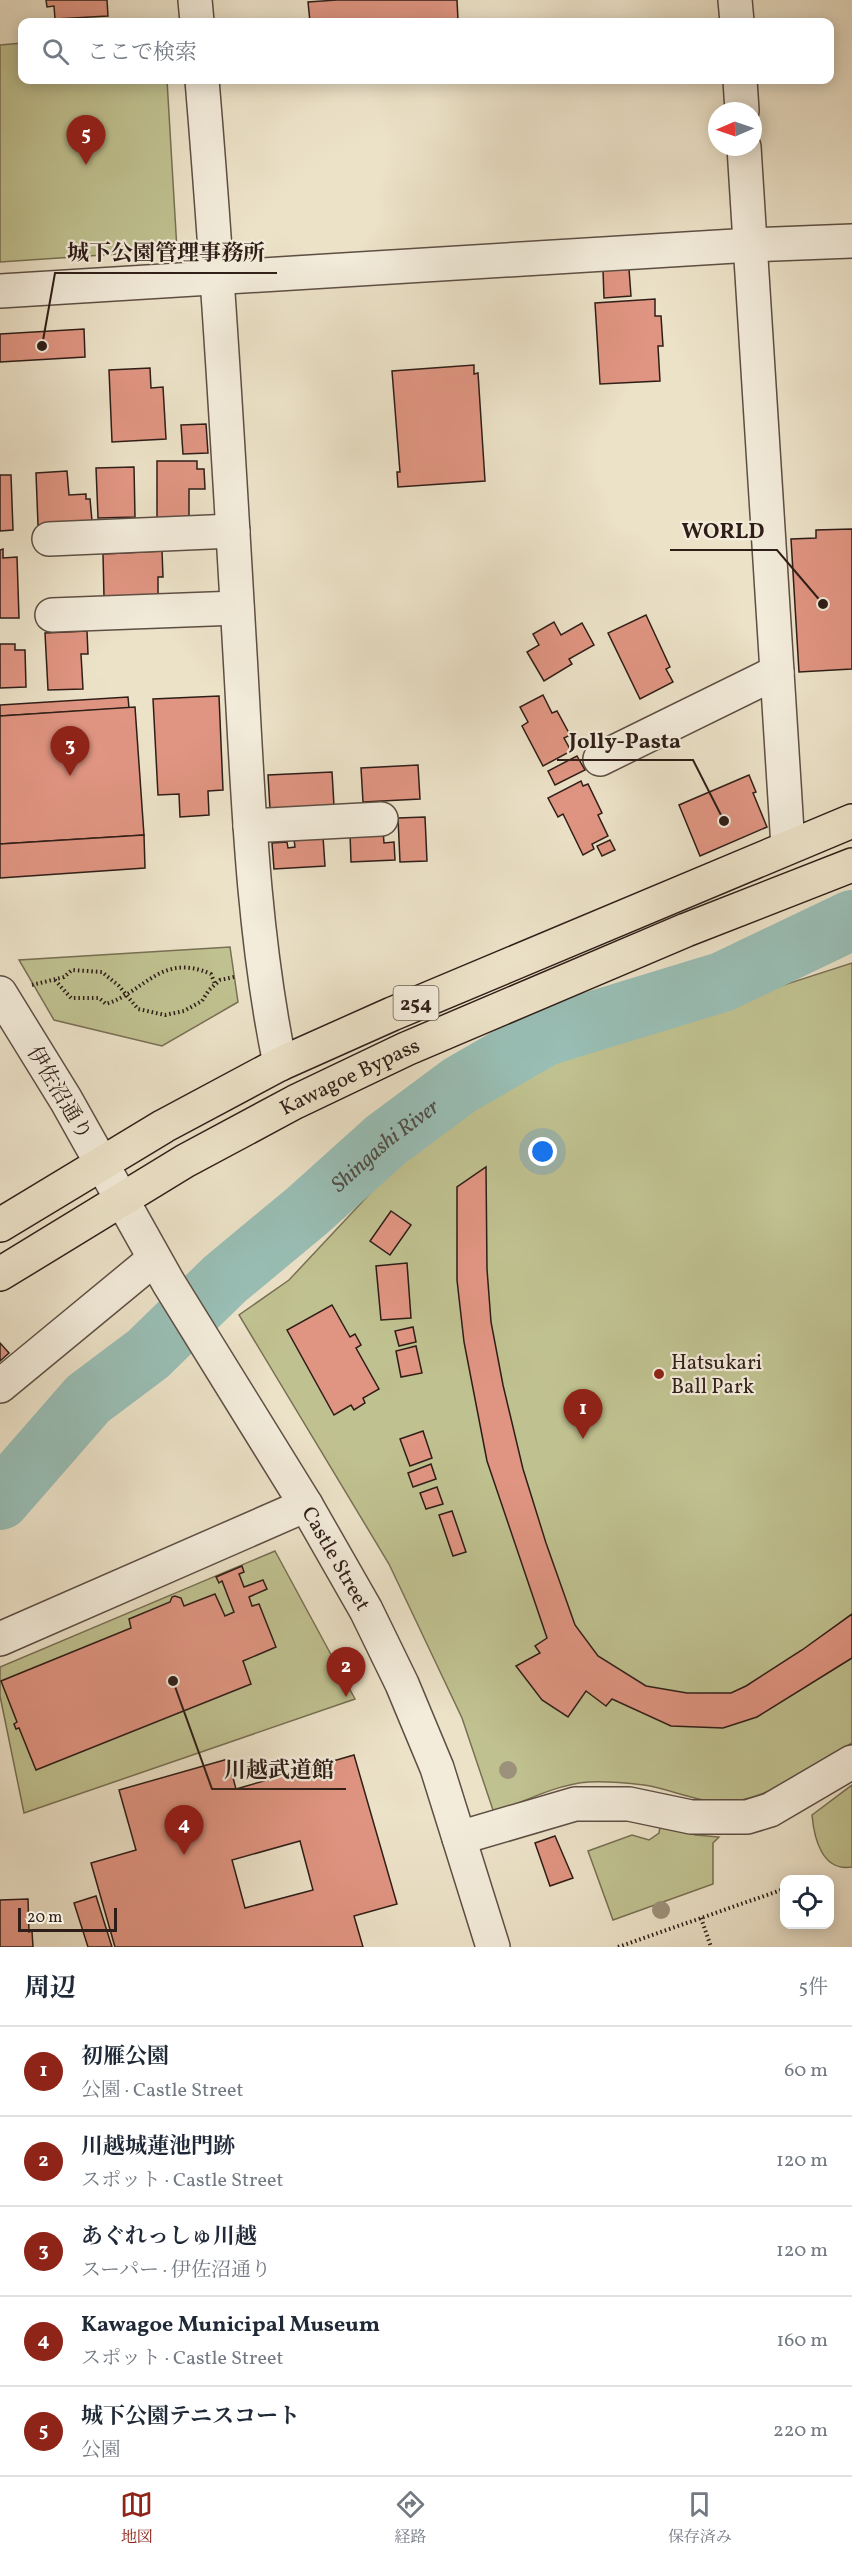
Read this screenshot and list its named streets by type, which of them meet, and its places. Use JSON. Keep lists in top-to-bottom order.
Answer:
{
  "streets": {
    "highway": ["254", "Kawagoe Bypass"],
    "street": ["伊佐沼通り", "Castle Street"]
  },
  "crossings": [
    ["Kawagoe Bypass", "伊佐沼通り"],
    ["Kawagoe Bypass", "Castle Street"],
    ["伊佐沼通り", "Castle Street"]
  ],
  "water": ["Shingashi River"],
  "places": [
    "城下公園管理事務所",
    "WORLD",
    "Jolly-Pasta",
    "Hatsukari Ball Park",
    "川越武道館"
  ],
  "scale_bar": "20 m",
  "north": "left",
  "page": {
    "search": "ここで検索",
    "pins": [
      "5",
      "3",
      "1",
      "2",
      "4"
    ],
    "scale": "20 m",
    "heading": ["周辺", "5件"],
    "list": [
      {
        "mark": "1",
        "name": "初雁公園",
        "note": "公園 · Castle Street",
        "value": "60 m"
      },
      {
        "mark": "2",
        "name": "川越城蓮池門跡",
        "note": "スポット · Castle Street",
        "value": "120 m"
      },
      {
        "mark": "3",
        "name": "あぐれっしゅ川越",
        "note": "スーパー · 伊佐沼通り",
        "value": "120 m"
      },
      {
        "mark": "4",
        "name": "Kawagoe Municipal Museum",
        "note": "スポット · Castle Street",
        "value": "160 m"
      },
      {
        "mark": "5",
        "name": "城下公園テニスコート",
        "note": "公園",
        "value": "220 m"
      }
    ],
    "nav": ["地図", "経路", "保存済み"]
  }
}
